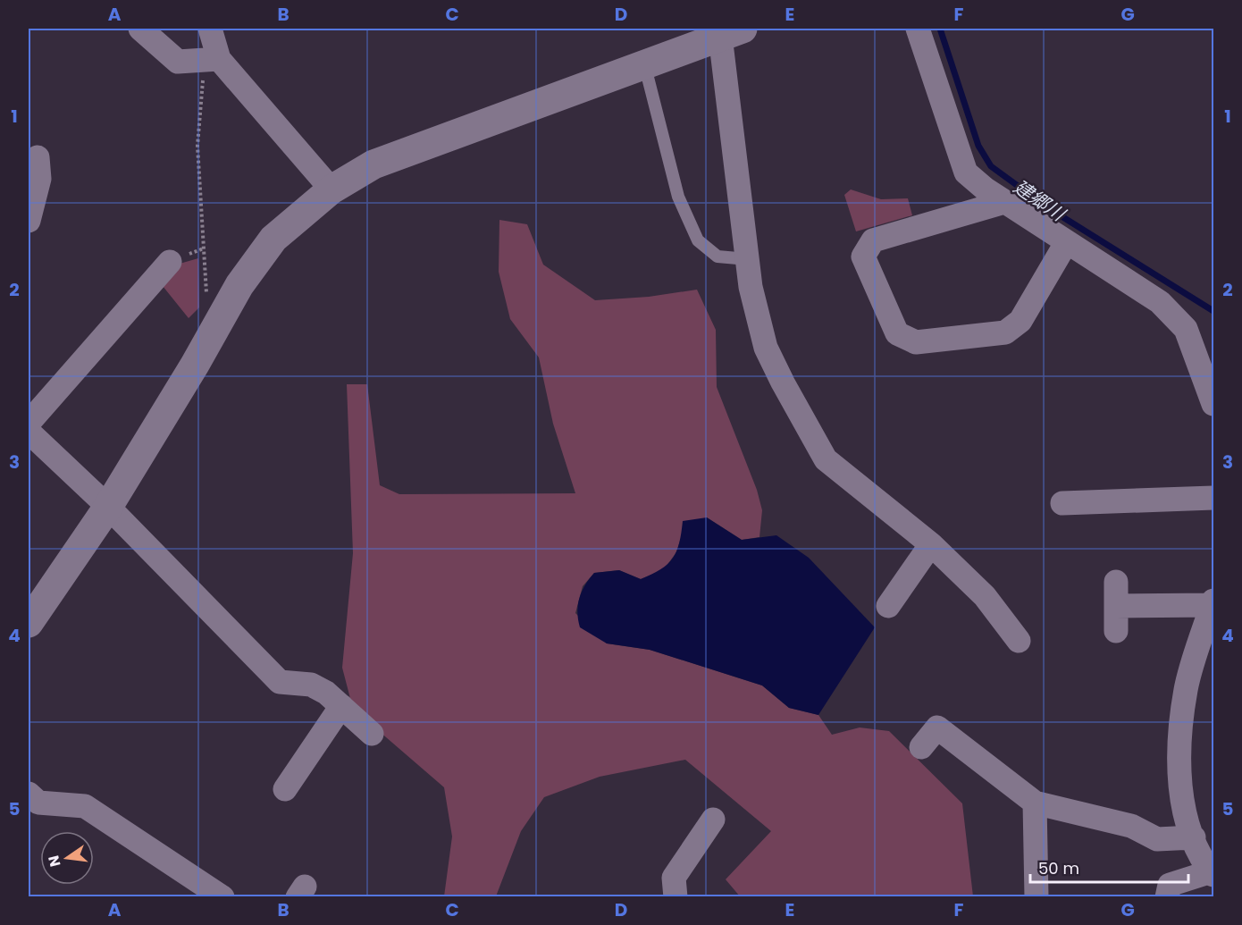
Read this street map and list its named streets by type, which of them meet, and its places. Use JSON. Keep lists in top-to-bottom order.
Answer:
{
  "water": ["建郷川"],
  "scale_bar": "50 m",
  "north": "left",
  "grid": {
    "columns": [
      "A",
      "B",
      "C",
      "D",
      "E",
      "F",
      "G"
    ],
    "rows": [
      "1",
      "2",
      "3",
      "4",
      "5"
    ]
  }
}
